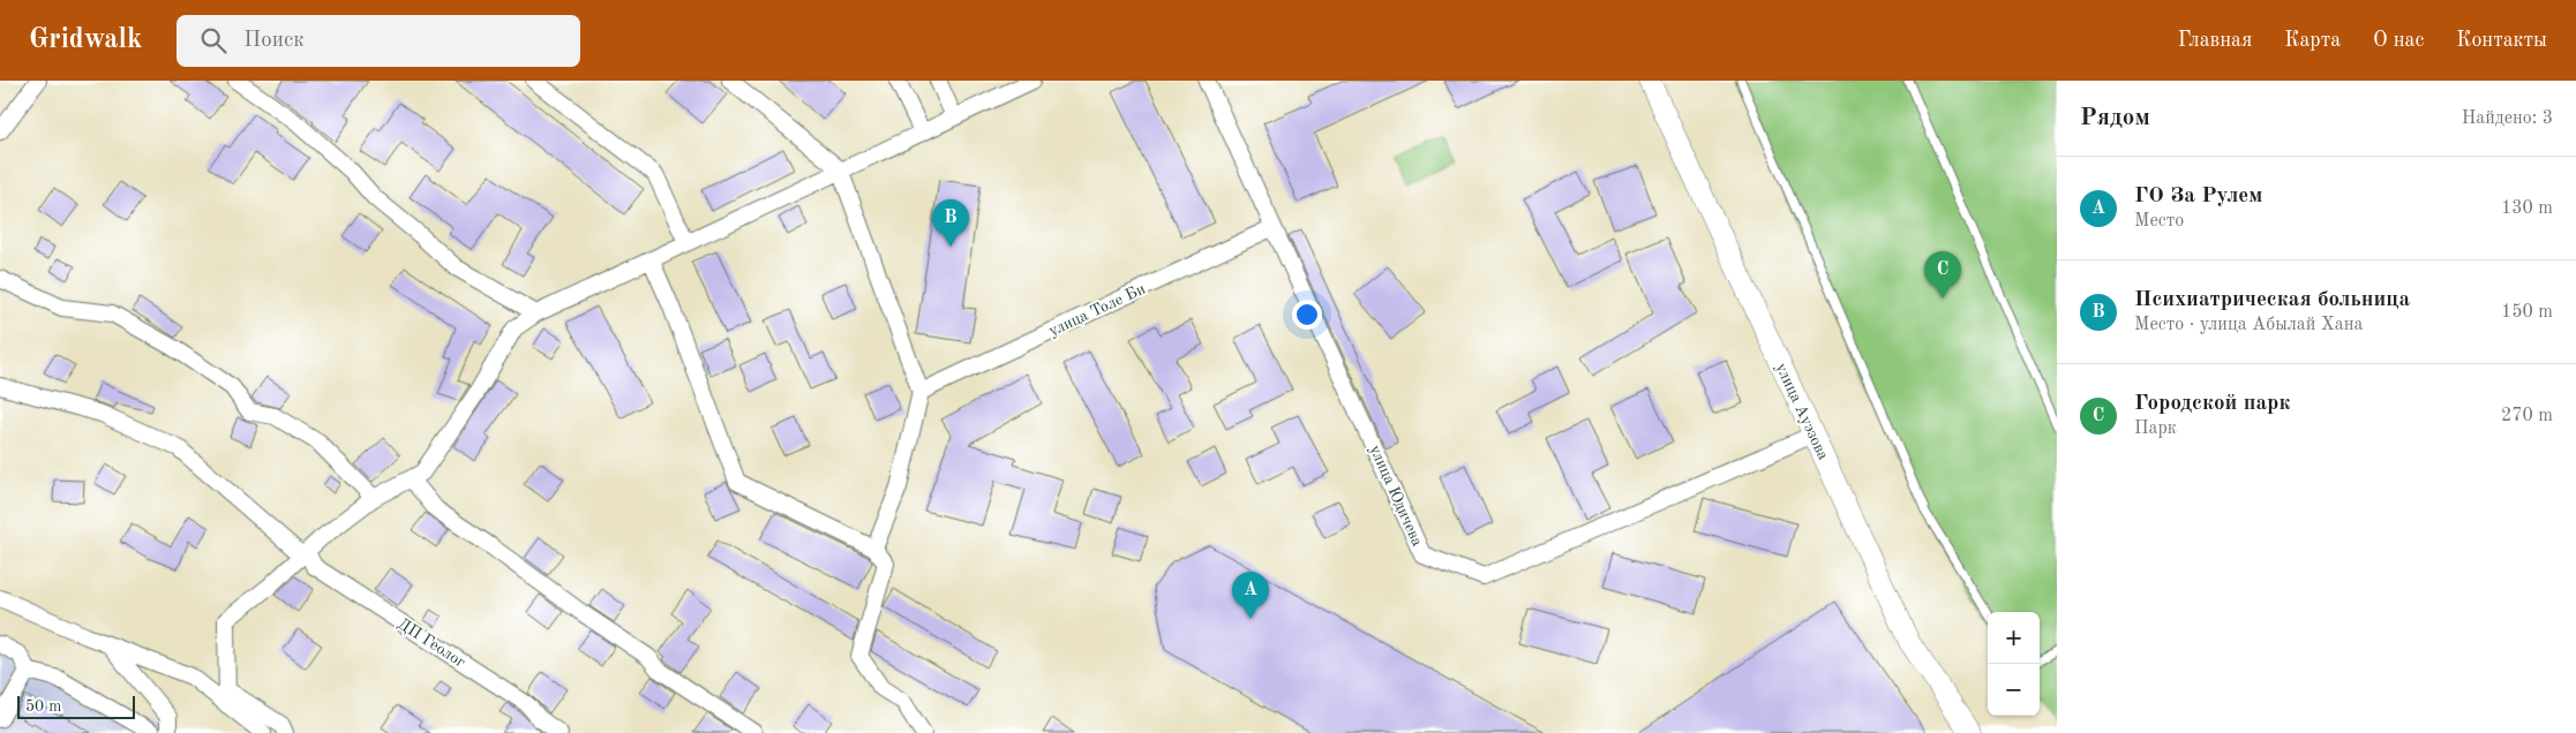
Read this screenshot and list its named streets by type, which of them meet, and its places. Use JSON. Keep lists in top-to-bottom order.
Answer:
{
  "streets": {
    "street": [
      "улица Толе Би",
      "улица Ауэзова",
      "улица Юдичева",
      "ДП Геолог"
    ]
  },
  "crossings": [
    ["улица Толе Би", "улица Юдичева"],
    ["улица Ауэзова", "улица Юдичева"]
  ],
  "scale_bar": "50 m",
  "page": {
    "header": "Gridwalk",
    "search": "Поиск",
    "nav": [
      "Главная",
      "Карта",
      "О нас",
      "Контакты"
    ],
    "heading": ["Рядом", "Найдено: 3"],
    "list": [
      {
        "mark": "A",
        "name": "ГО За Рулем",
        "note": "Место",
        "value": "130 m"
      },
      {
        "mark": "B",
        "name": "Психиатрическая больница",
        "note": "Место · улица Абылай Хана",
        "value": "150 m"
      },
      {
        "mark": "C",
        "name": "Городской парк",
        "note": "Парк",
        "value": "270 m"
      }
    ],
    "pins": ["B", "C", "A"],
    "map_buttons": ["+", "−"],
    "scale": "50 m"
  }
}
